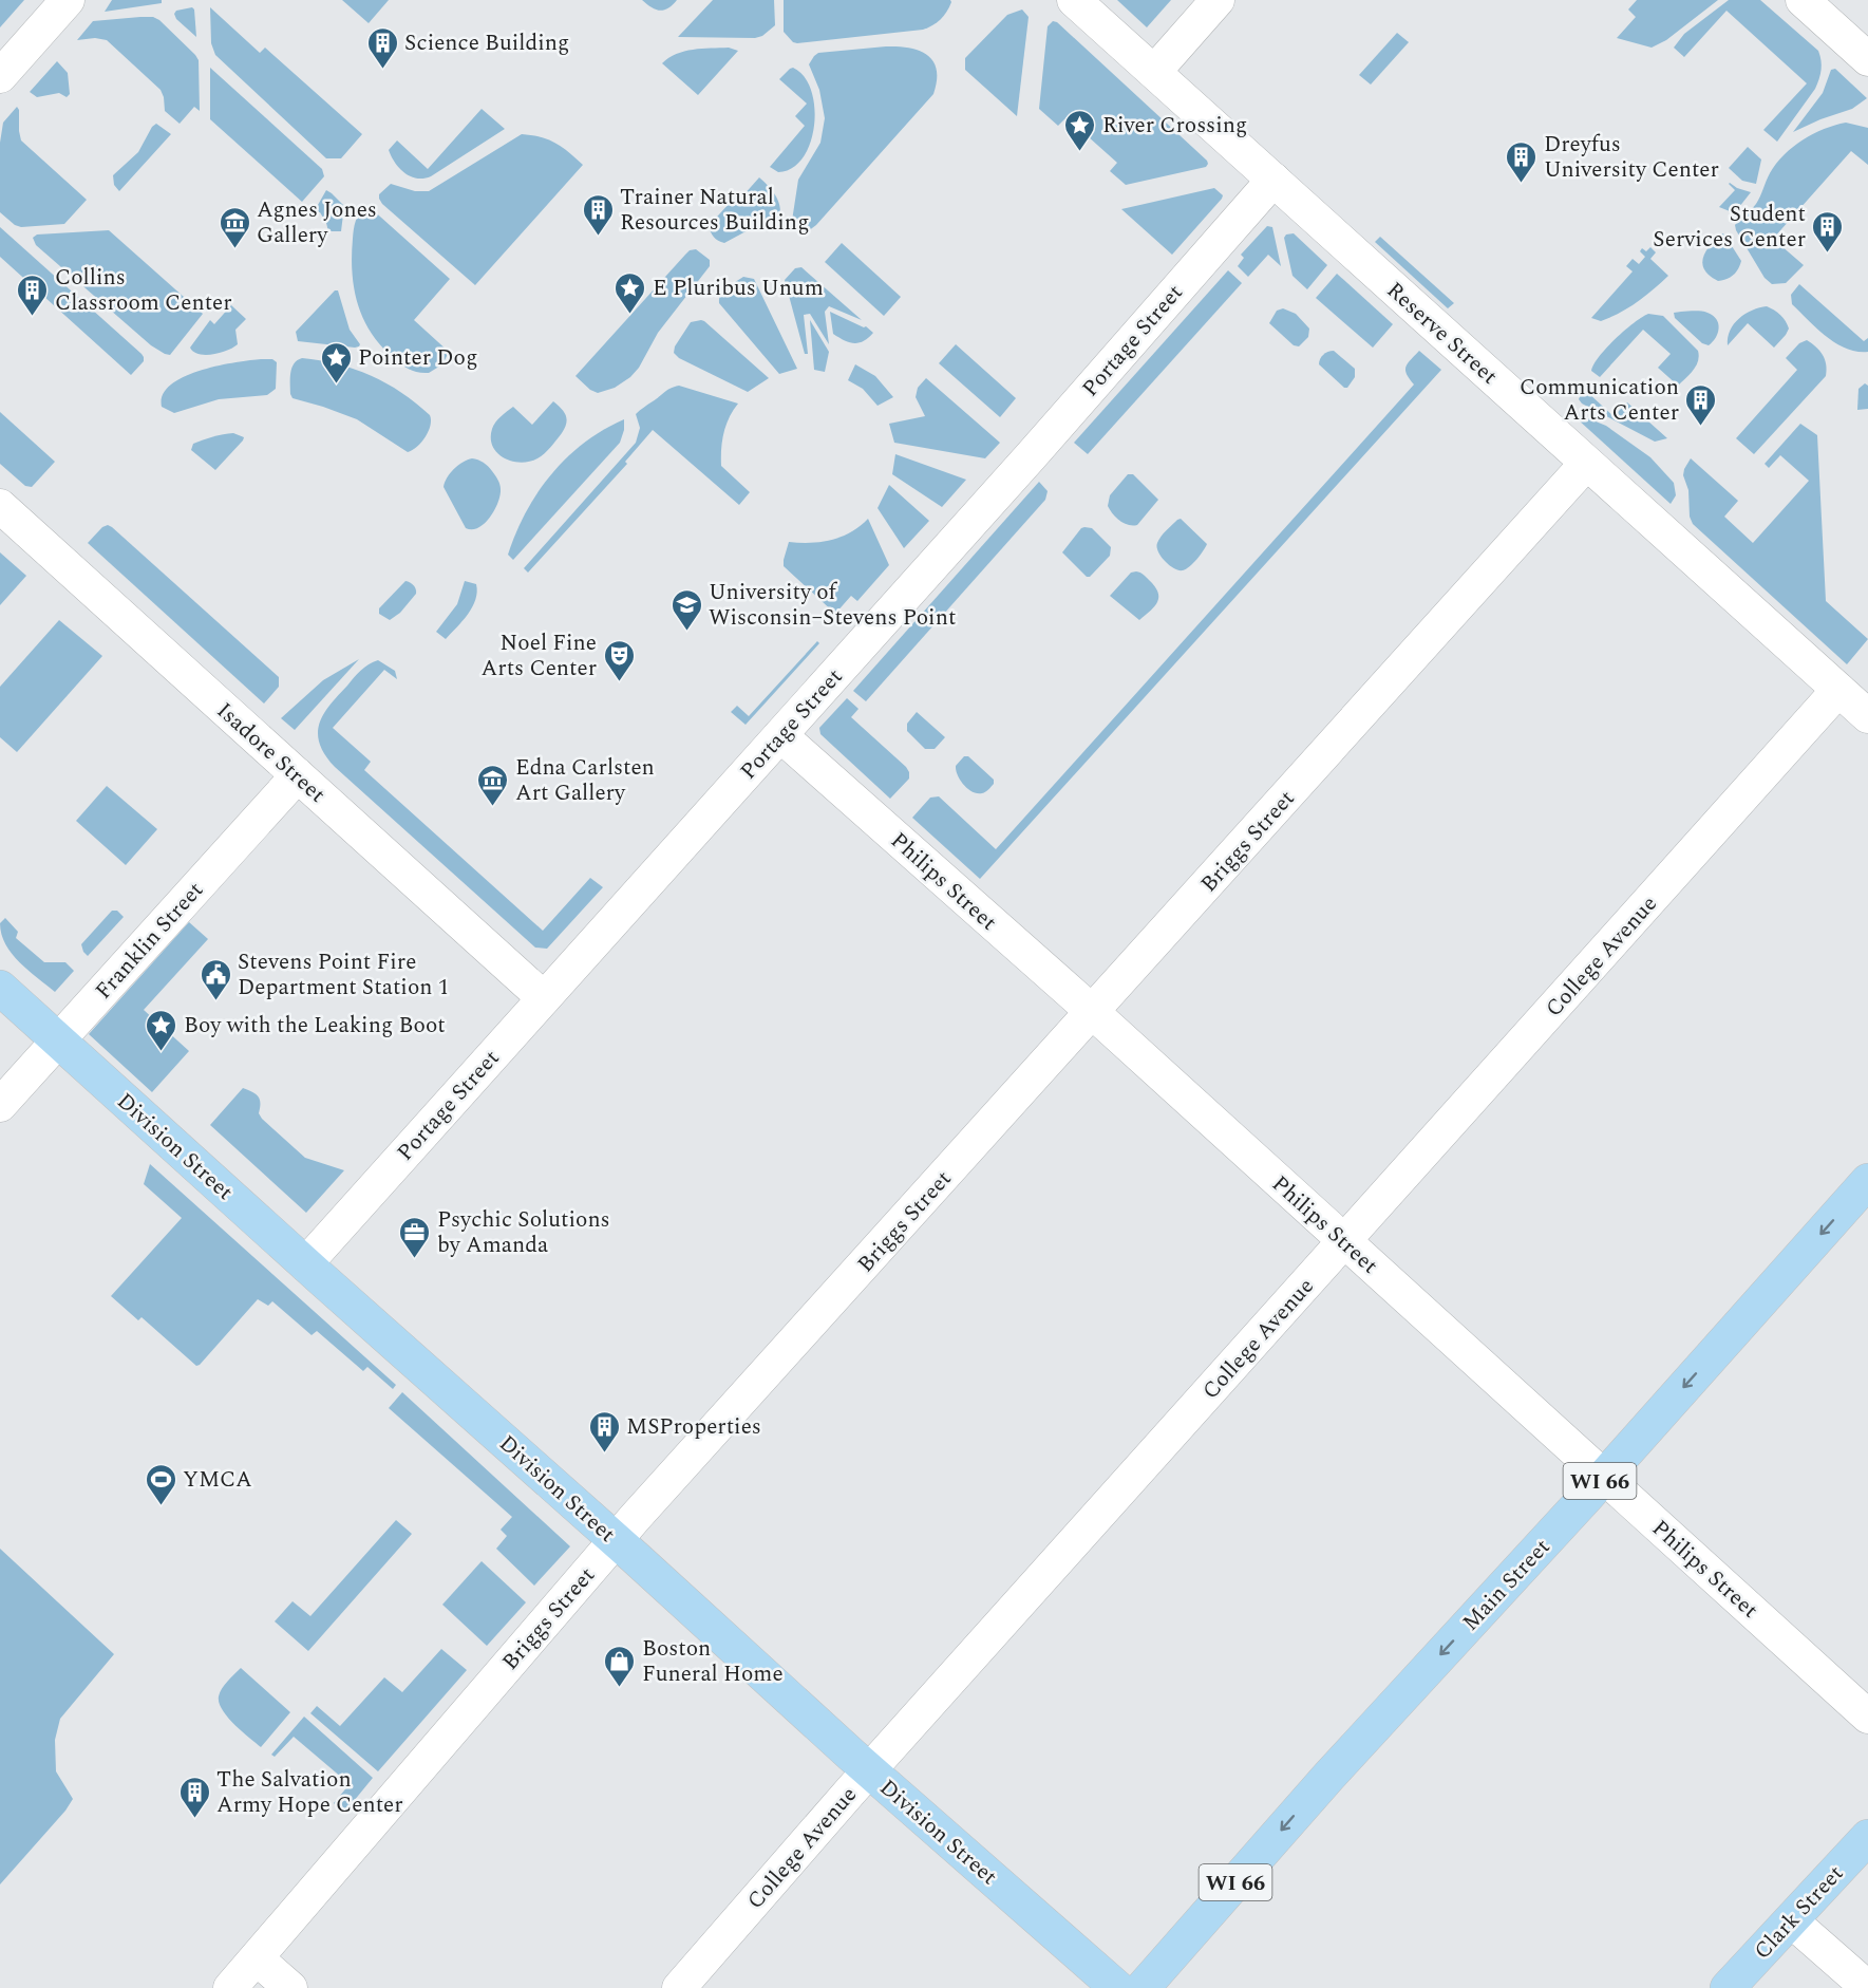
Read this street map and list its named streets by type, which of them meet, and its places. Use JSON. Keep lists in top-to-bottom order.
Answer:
{
  "streets": {
    "main road": [
      "Division Street",
      "WI 66",
      "Main Street",
      "Clark Street"
    ],
    "street": [
      "Reserve Street",
      "Portage Street",
      "Isadore Street",
      "Briggs Street",
      "Philips Street",
      "Franklin Street",
      "College Avenue"
    ]
  },
  "crossings": [
    ["Reserve Street", "Portage Street"],
    ["Reserve Street", "Briggs Street"],
    ["Reserve Street", "College Avenue"],
    ["Portage Street", "Isadore Street"],
    ["Portage Street", "Philips Street"],
    ["Portage Street", "Division Street"],
    ["Isadore Street", "Franklin Street"],
    ["Briggs Street", "Philips Street"],
    ["Briggs Street", "Division Street"],
    ["Philips Street", "College Avenue"],
    ["Philips Street", "Main Street"],
    ["Franklin Street", "Division Street"],
    ["College Avenue", "Division Street"]
  ],
  "one_way": ["Main Street"],
  "places": {
    "building": [
      "Science Building",
      "Dreyfus University Center",
      "Trainer Natural Resources Building",
      "Student Services Center",
      "Collins Classroom Center",
      "Communication Arts Center",
      "MSProperties",
      "The Salvation Army Hope Center"
    ],
    "place": [
      "River Crossing",
      "E Pluribus Unum",
      "Pointer Dog",
      "Boy with the Leaking Boot"
    ],
    "museum": ["Agnes Jones Gallery", "Edna Carlsten Art Gallery"],
    "school or university": ["University of Wisconsin–Stevens Point"],
    "theatre": ["Noel Fine Arts Center"],
    "public building": ["Stevens Point Fire Department Station 1"],
    "office": ["Psychic Solutions by Amanda"],
    "sports": ["YMCA"],
    "shop": ["Boston Funeral Home"]
  }
}
